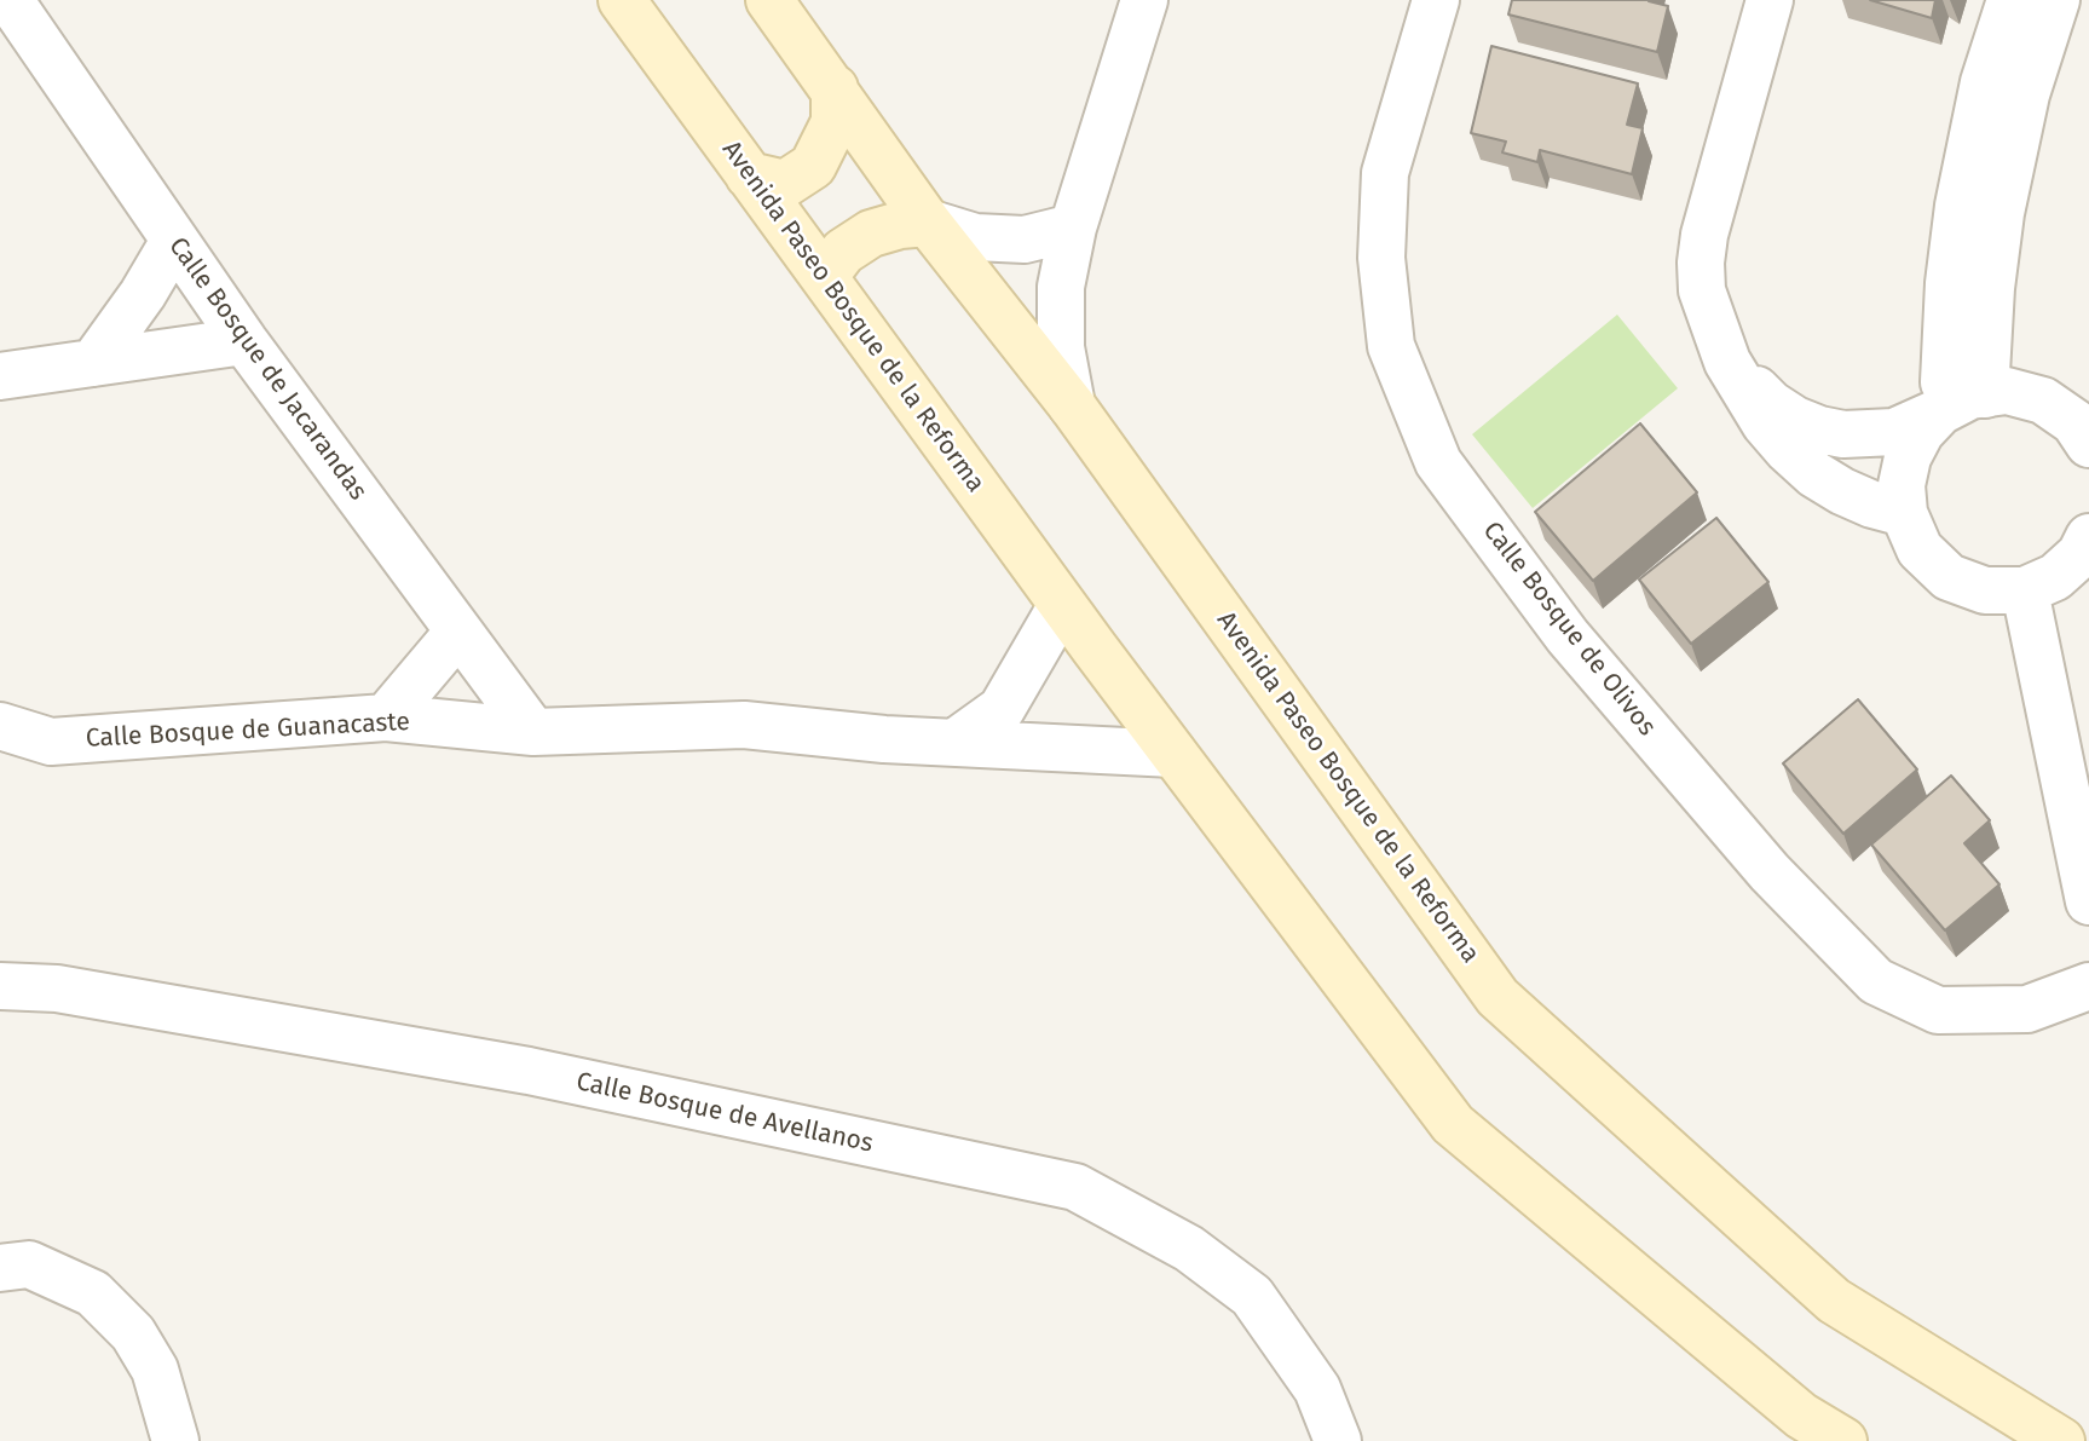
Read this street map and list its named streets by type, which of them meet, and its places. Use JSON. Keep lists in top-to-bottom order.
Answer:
{
  "streets": {
    "main road": ["Avenida Paseo Bosque de la Reforma"],
    "street": [
      "Calle Bosque de Jacarandas",
      "Calle Bosque de Olivos",
      "Calle Bosque de Guanacaste",
      "Calle Bosque de Avellanos"
    ]
  },
  "crossings": [
    ["Avenida Paseo Bosque de la Reforma", "Calle Bosque de Guanacaste"],
    ["Calle Bosque de Jacarandas", "Calle Bosque de Guanacaste"]
  ]
}
